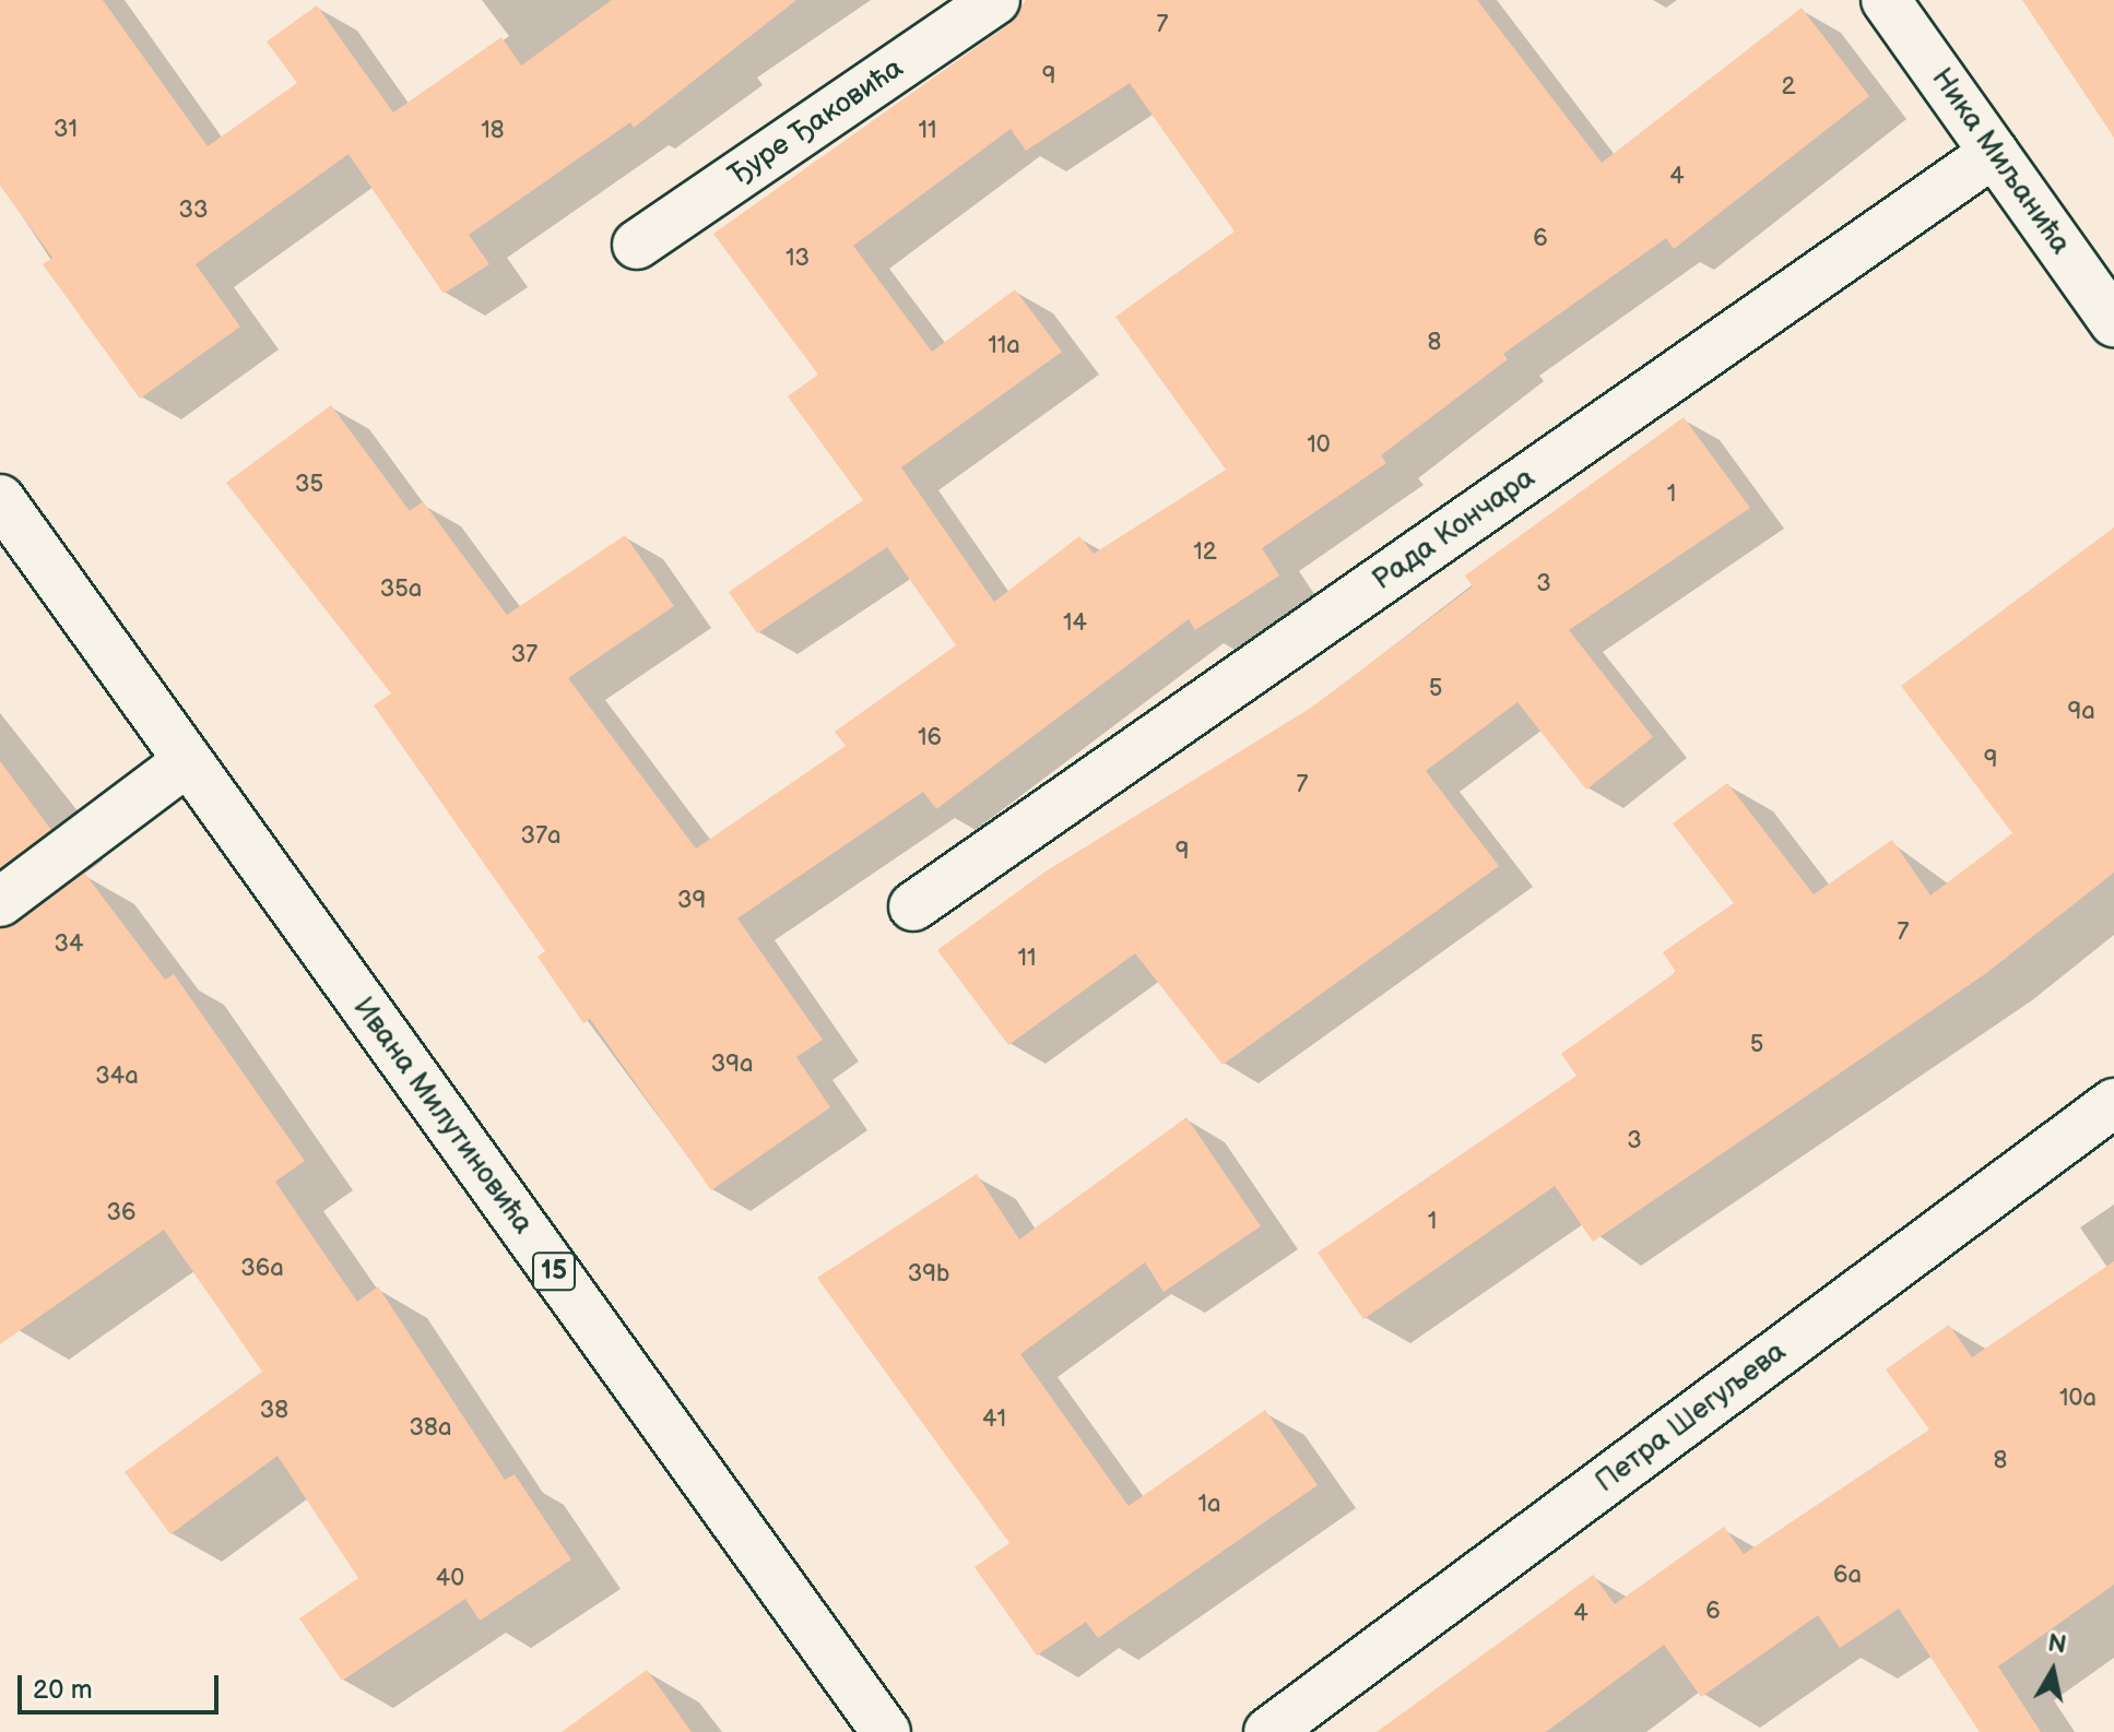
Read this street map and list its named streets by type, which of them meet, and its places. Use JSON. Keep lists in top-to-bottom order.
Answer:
{
  "streets": {
    "street": [
      "Ђуре Ђаковића",
      "Ника Миљанића",
      "Рада Кончара",
      "Ивана Милутиновића",
      "15",
      "Петра Шегуљева"
    ]
  },
  "crossings": [
    ["Ника Миљанића", "Рада Кончара"]
  ],
  "house_numbers": [
    "7",
    "9",
    "2",
    "31",
    "18",
    "11",
    "4",
    "33",
    "6",
    "13",
    "8",
    "11a",
    "10",
    "35",
    "1",
    "12",
    "3",
    "35a",
    "14",
    "37",
    "5",
    "9a",
    "16",
    "9",
    "7",
    "37a",
    "9",
    "39",
    "7",
    "34",
    "11",
    "5",
    "39a",
    "34a",
    "3",
    "36",
    "1",
    "36a",
    "39b",
    "10a",
    "38",
    "41",
    "38a",
    "8",
    "1a",
    "6a",
    "40",
    "6",
    "4"
  ],
  "scale_bar": "20 m",
  "north": "top"
}
